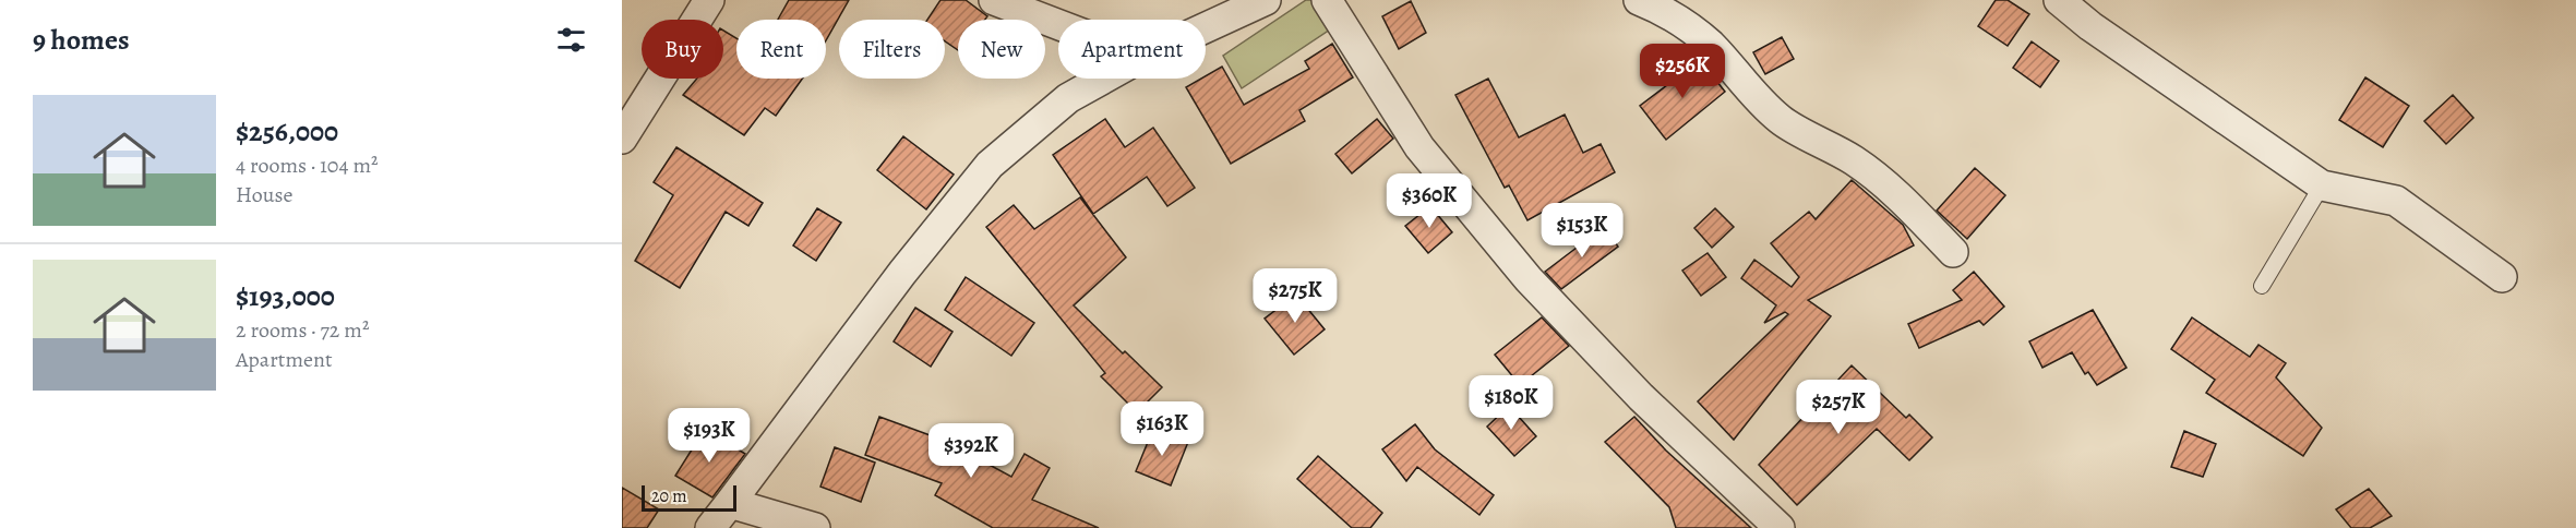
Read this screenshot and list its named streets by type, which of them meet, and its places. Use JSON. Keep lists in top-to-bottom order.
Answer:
{
  "scale_bar": "20 m",
  "page": {
    "heading": "9 homes",
    "chip": [
      "Buy",
      "Rent",
      "Filters",
      "New",
      "Apartment"
    ],
    "price": [
      "$256K",
      "$360K",
      "$153K",
      "$275K",
      "$180K",
      "$257K",
      "$163K",
      "$193K",
      "$392K"
    ],
    "list": [
      {
        "name": "$256,000",
        "note": "4 rooms · 104 m² · House"
      },
      {
        "name": "$193,000",
        "note": "2 rooms · 72 m² · Apartment"
      }
    ],
    "scale": "20 m"
  }
}
